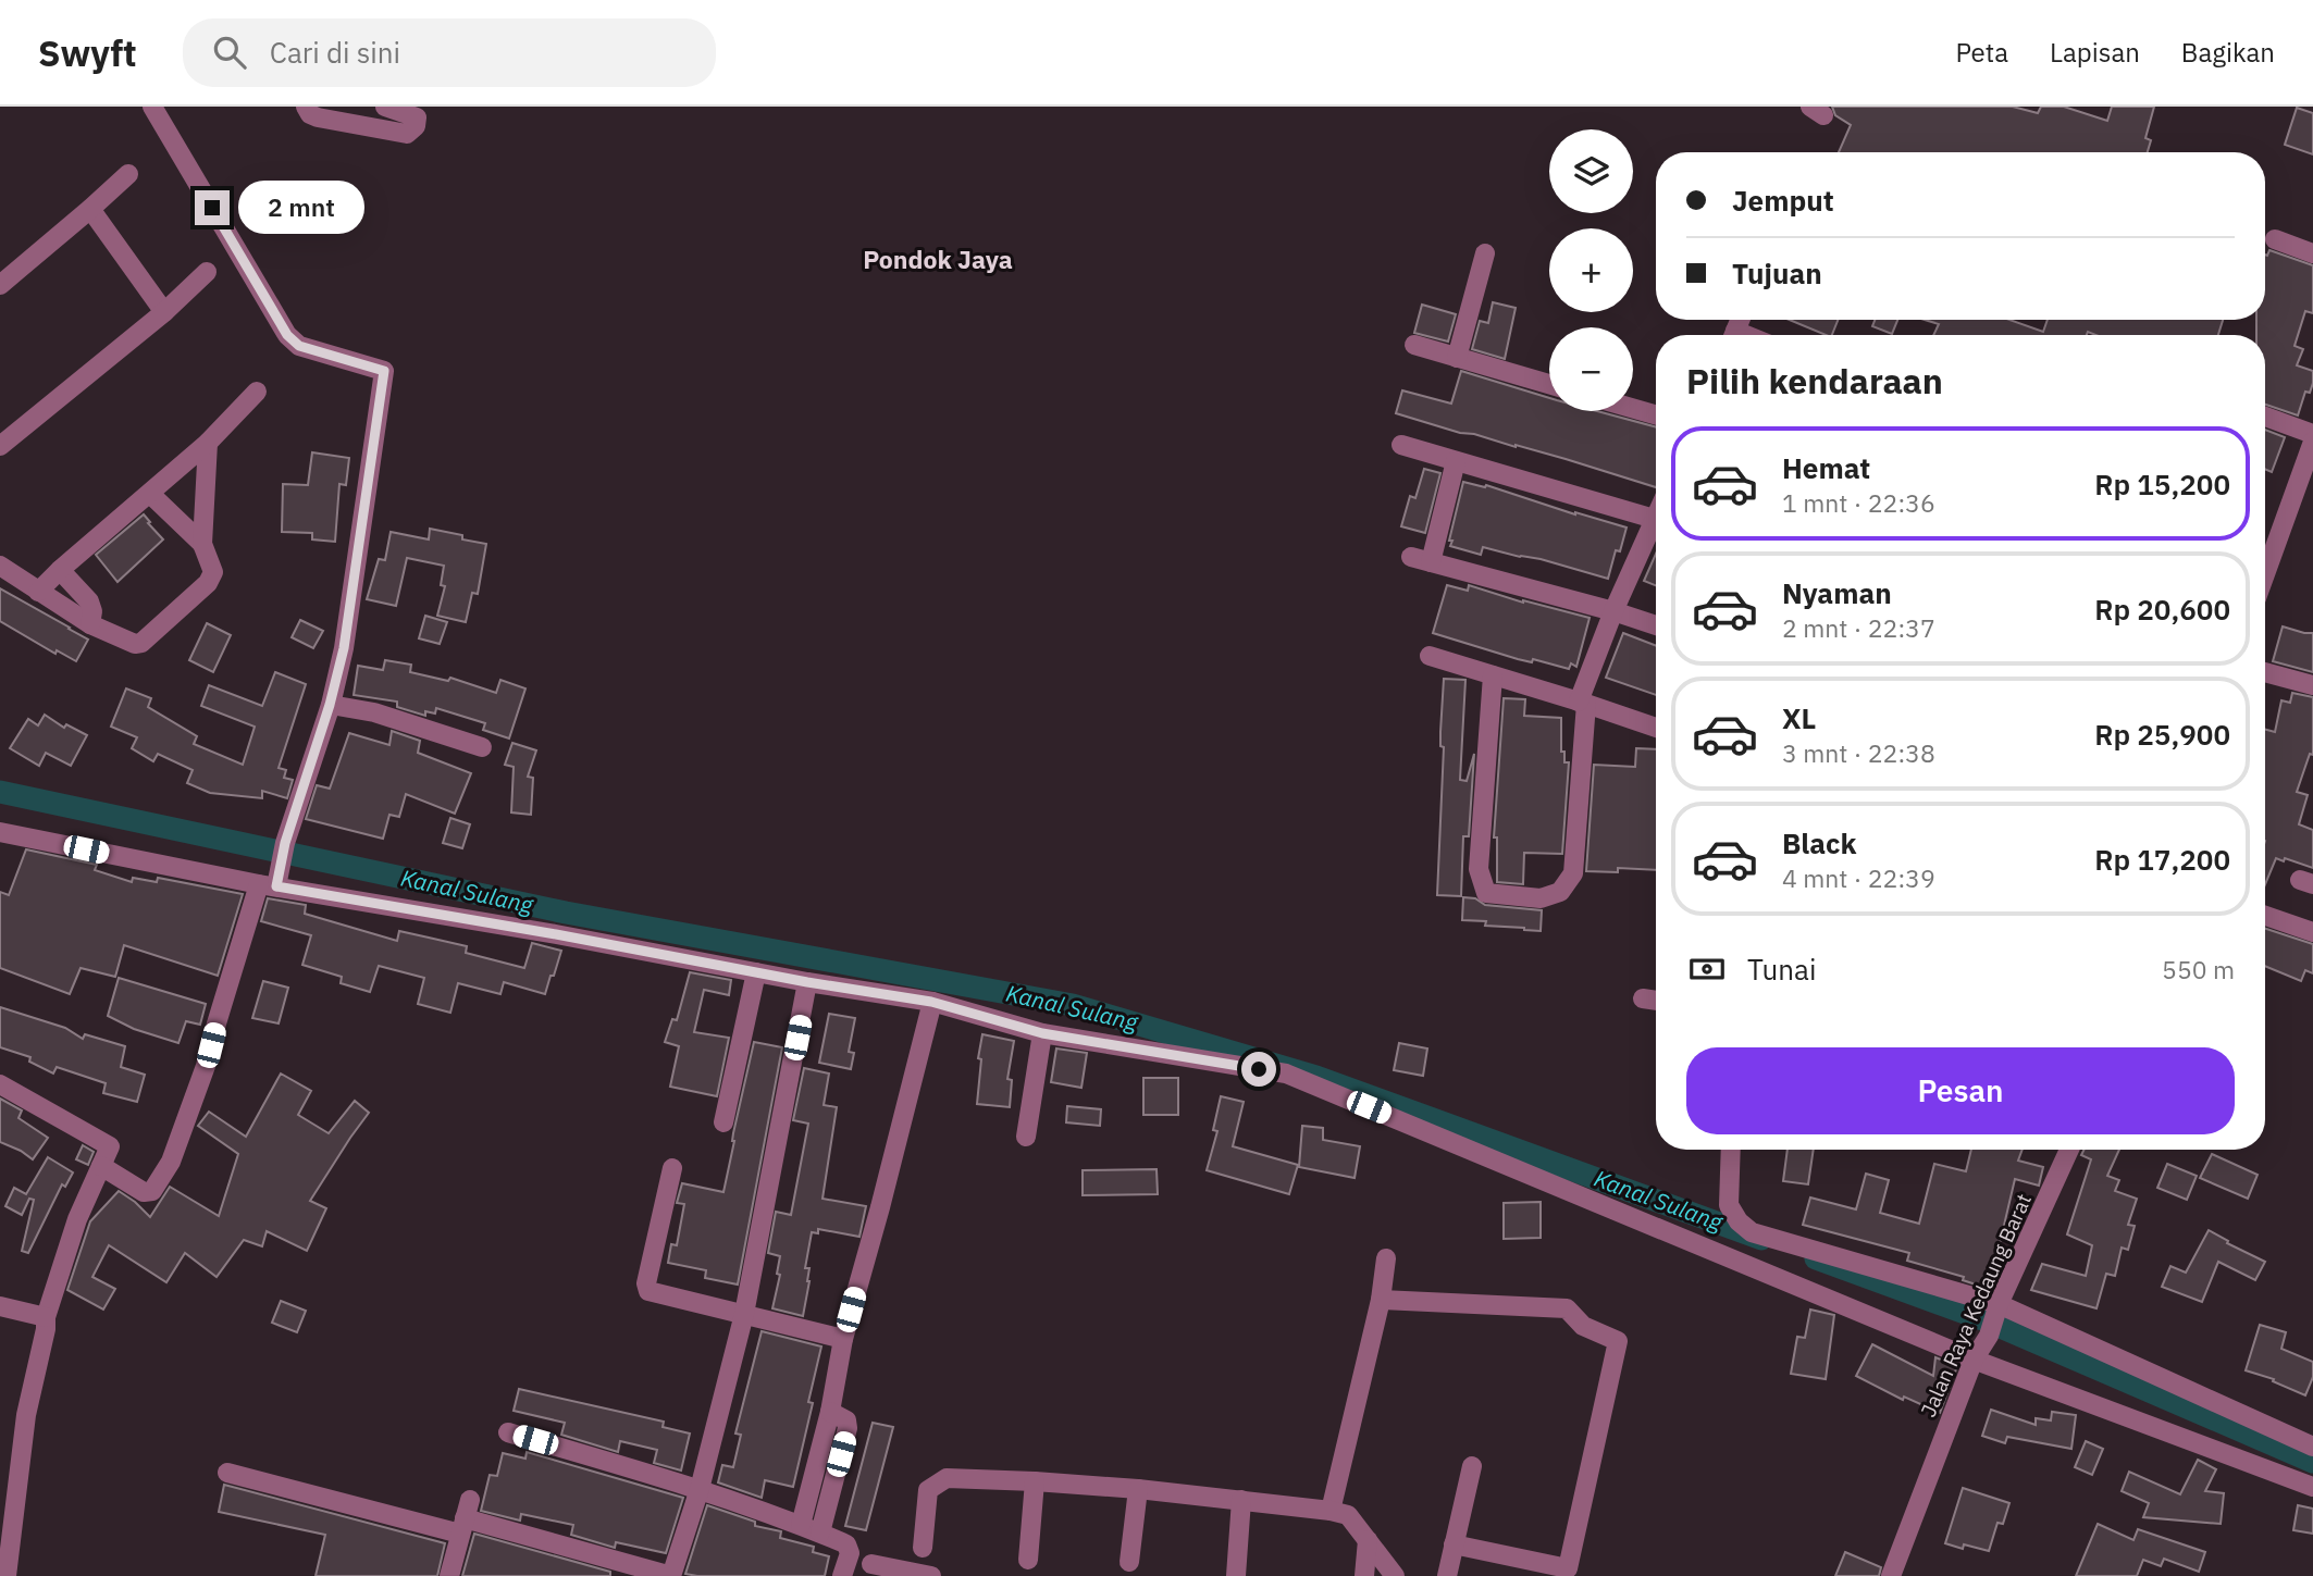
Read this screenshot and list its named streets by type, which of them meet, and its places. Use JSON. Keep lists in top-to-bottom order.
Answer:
{
  "streets": {
    "street": ["Jalan Raya Kedaung Barat"]
  },
  "districts": ["Pondok Jaya"],
  "water": ["Kanal Sulang"],
  "page": {
    "header": "Swyft",
    "search": "Cari di sini",
    "nav": ["Peta", "Lapisan", "Bagikan"],
    "map_buttons": ["+", "−"],
    "banner": ["Jemput", "Tujuan"],
    "bubble": "2 mnt",
    "heading": "Pilih kendaraan",
    "list": [
      {
        "name": "Hemat",
        "note": "1 mnt · 22:36",
        "value": "Rp 15,200"
      },
      {
        "name": "Nyaman",
        "note": "2 mnt · 22:37",
        "value": "Rp 20,600"
      },
      {
        "name": "XL",
        "note": "3 mnt · 22:38",
        "value": "Rp 25,900"
      },
      {
        "name": "Black",
        "note": "4 mnt · 22:39",
        "value": "Rp 17,200"
      }
    ],
    "pay": ["Tunai", "550 m"],
    "buttons": "Pesan"
  }
}
